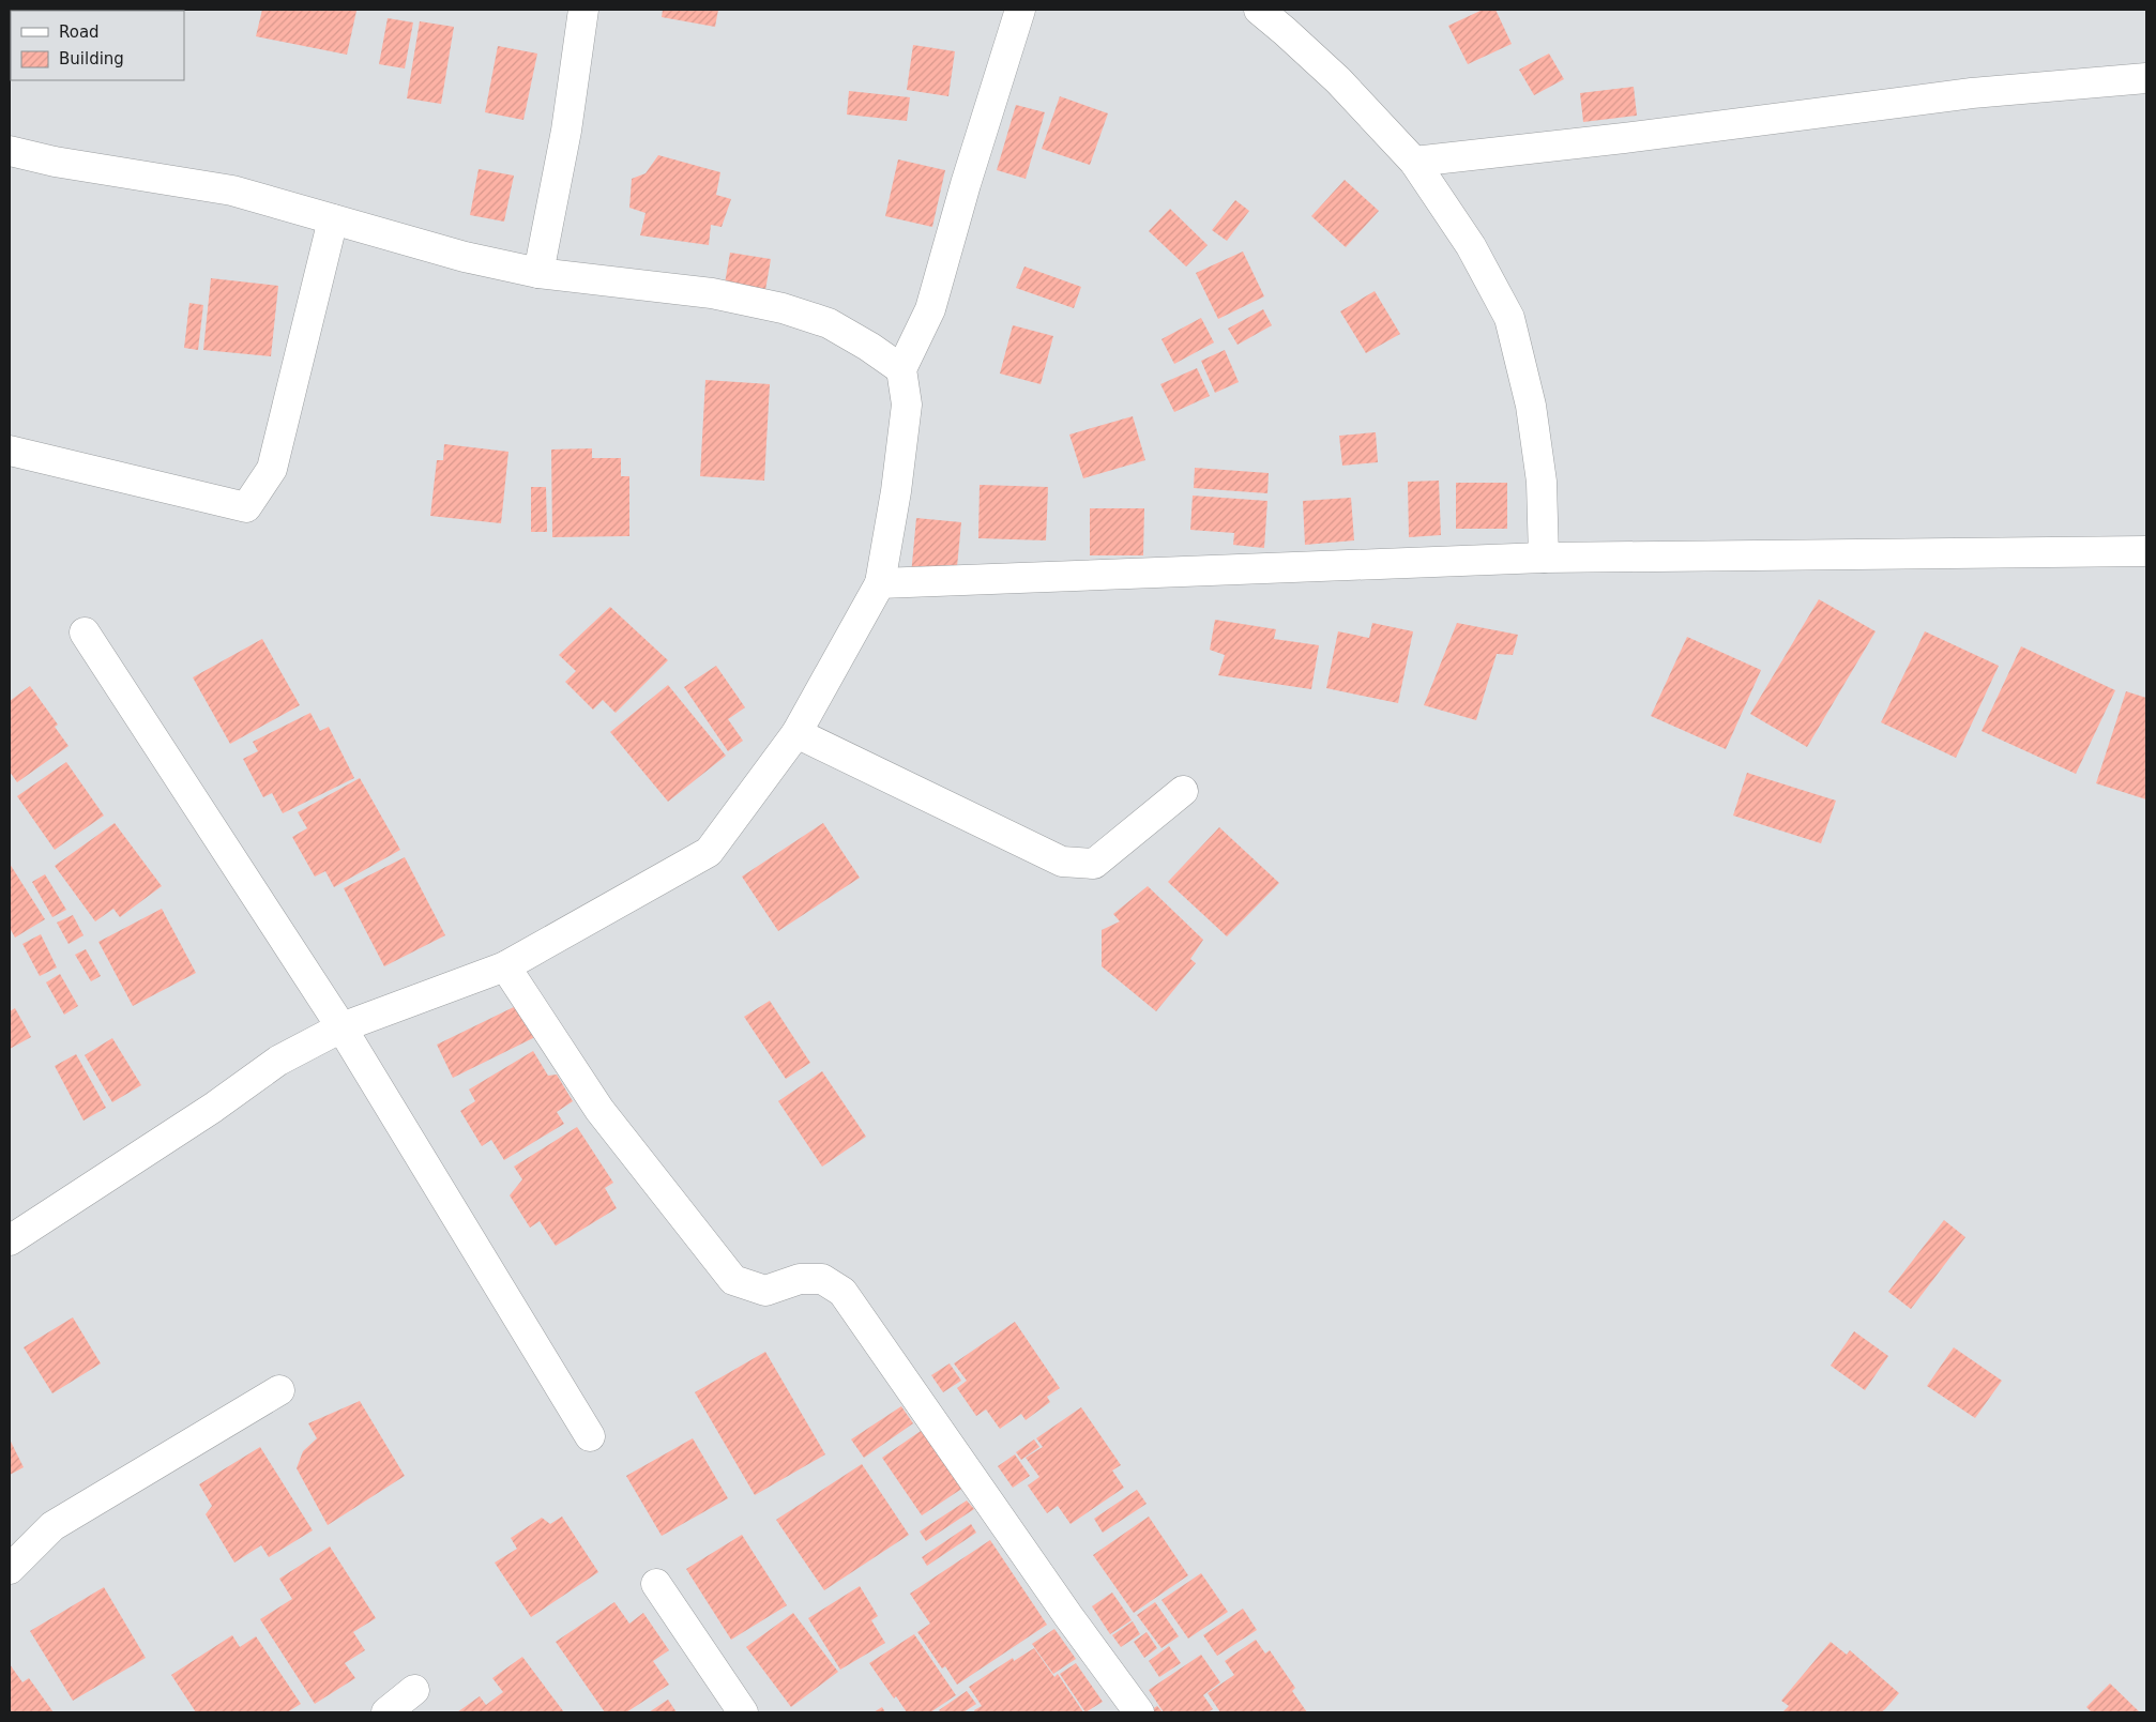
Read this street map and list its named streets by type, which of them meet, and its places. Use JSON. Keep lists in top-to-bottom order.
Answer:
{
  "legend": ["Road", "Building"]
}
